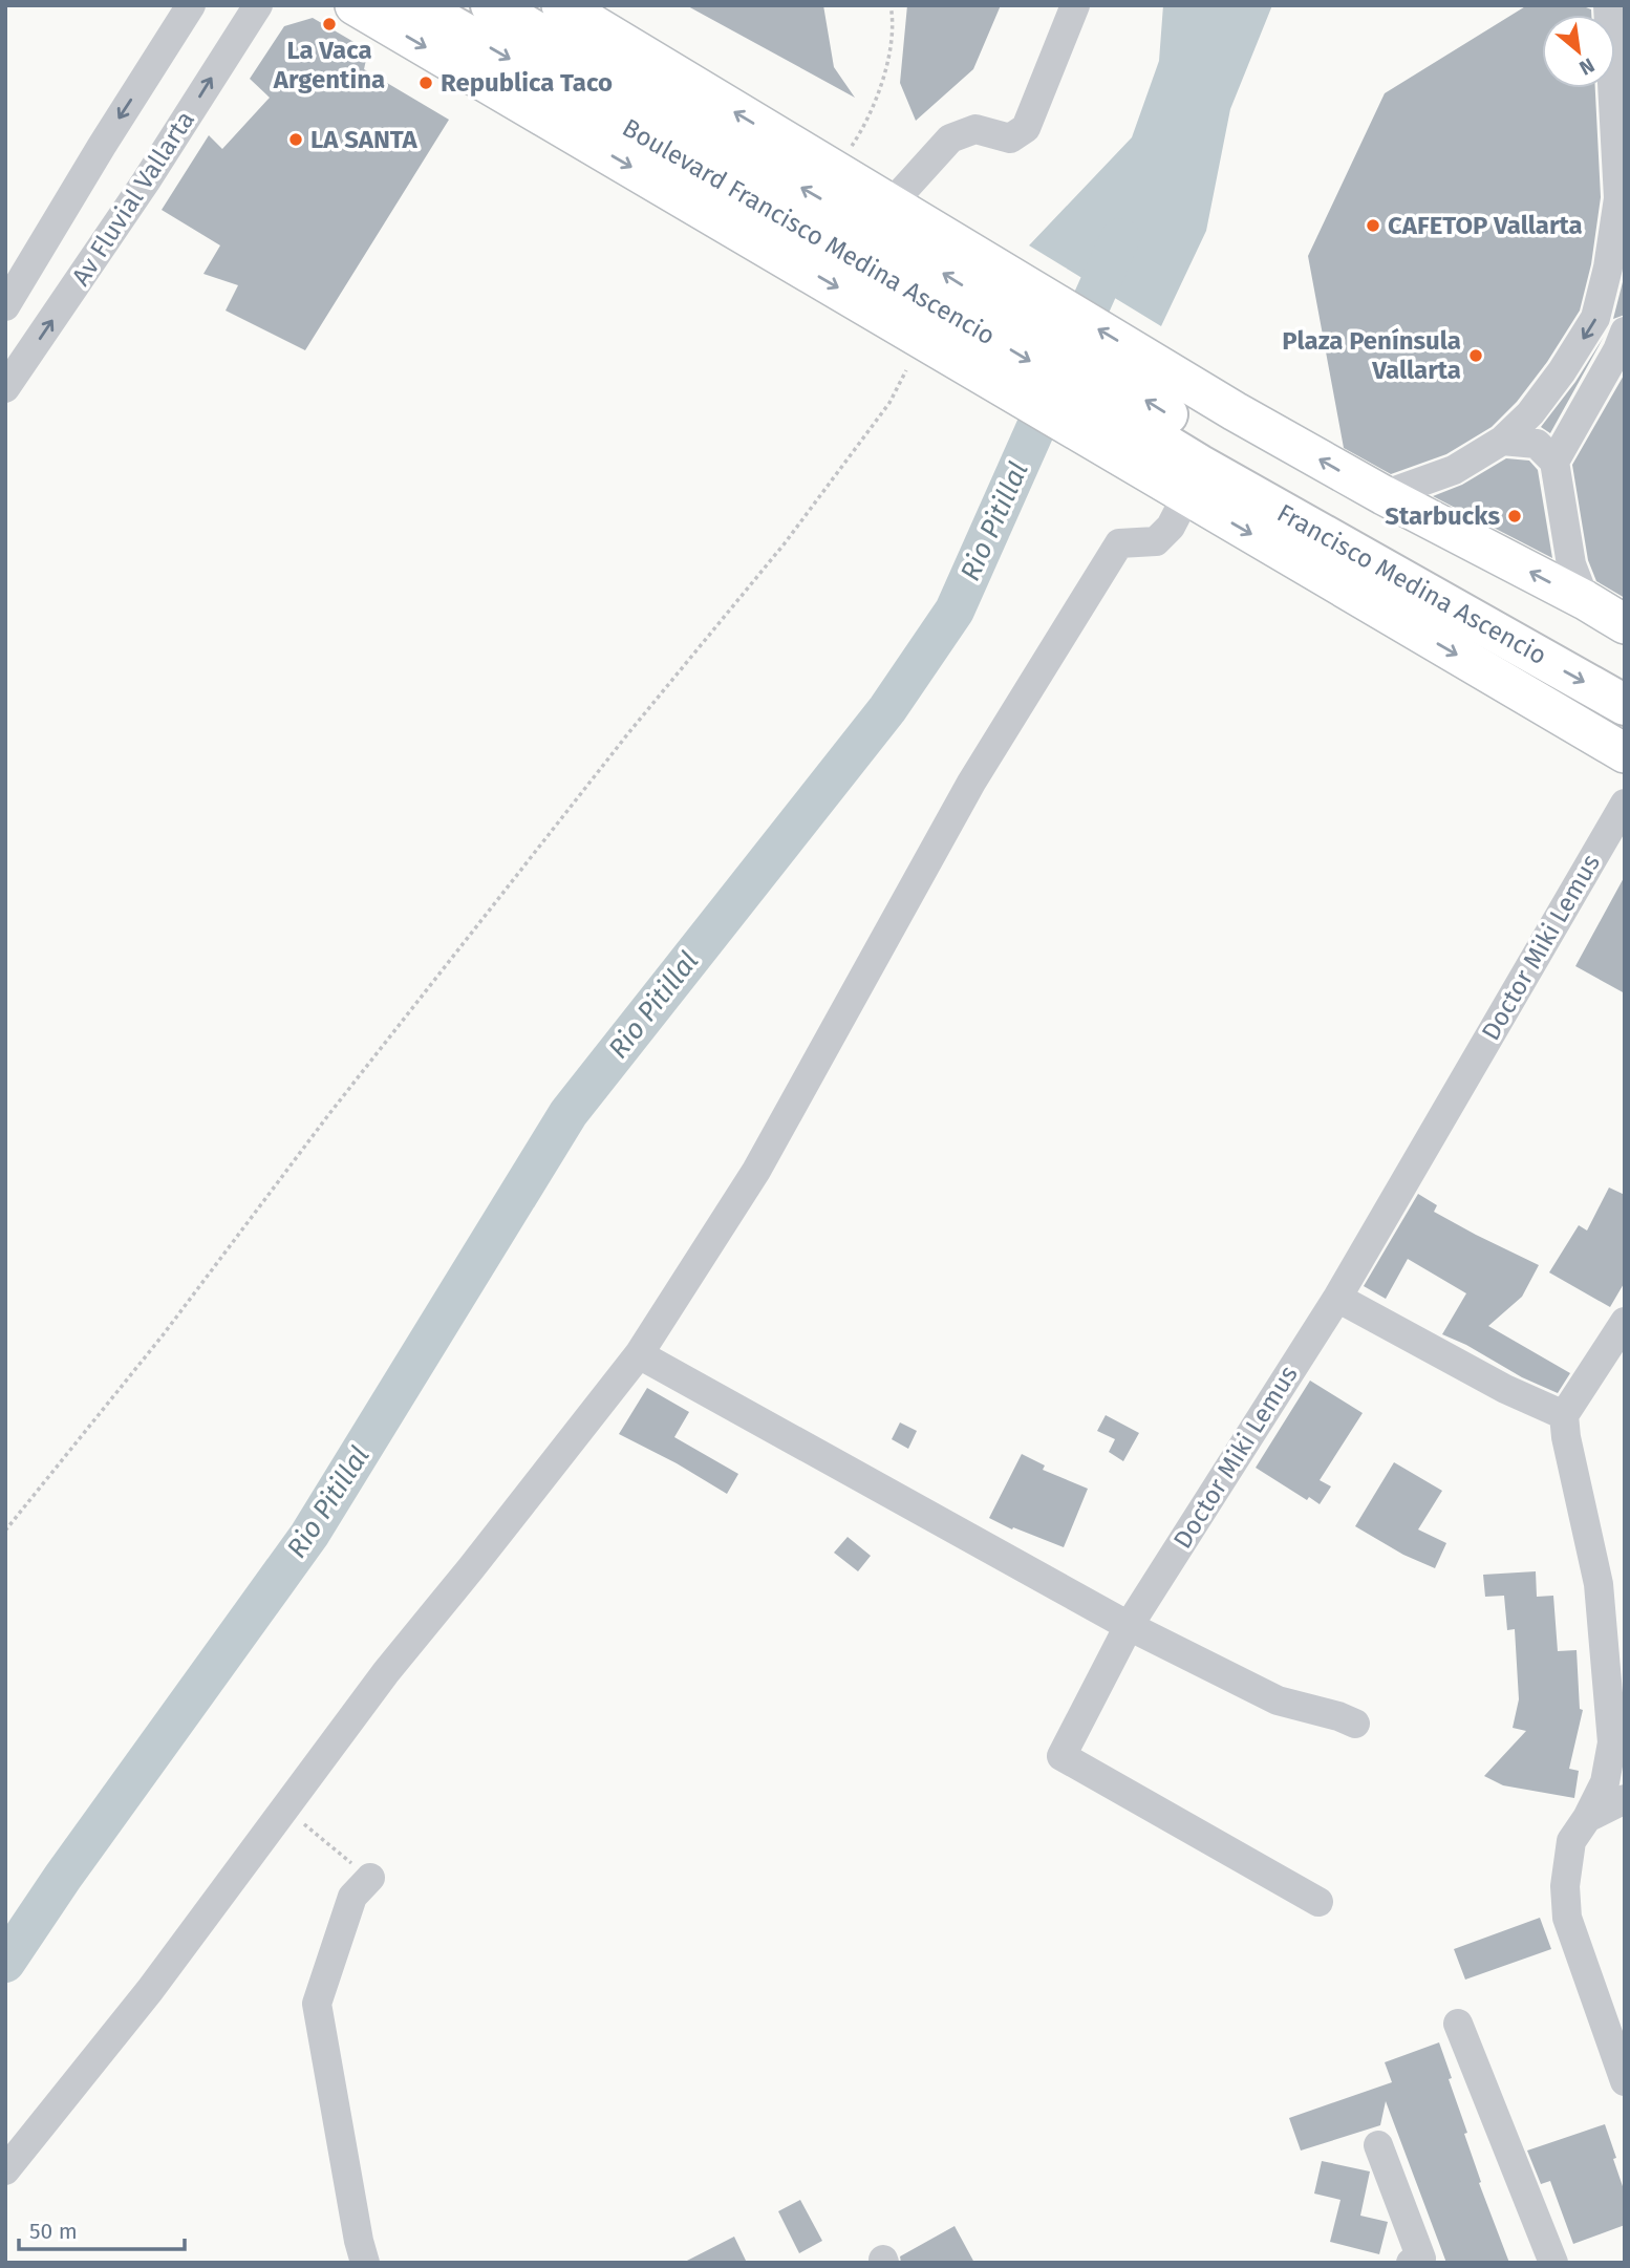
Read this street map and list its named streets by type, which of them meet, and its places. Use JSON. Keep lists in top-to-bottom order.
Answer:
{
  "streets": {
    "highway": ["Boulevard Francisco Medina Ascencio", "Francisco Medina Ascencio"],
    "street": ["Av Fluvial Vallarta", "Doctor Miki Lemus"]
  },
  "crossings": [
    ["Boulevard Francisco Medina Ascencio", "Francisco Medina Ascencio"]
  ],
  "water": ["Rio Pitillal"],
  "places": [
    "La Vaca Argentina",
    "Republica Taco",
    "LA SANTA",
    "CAFETOP Vallarta",
    "Plaza Península Vallarta",
    "Starbucks"
  ],
  "scale_bar": "50 m",
  "north": "bottom right"
}
